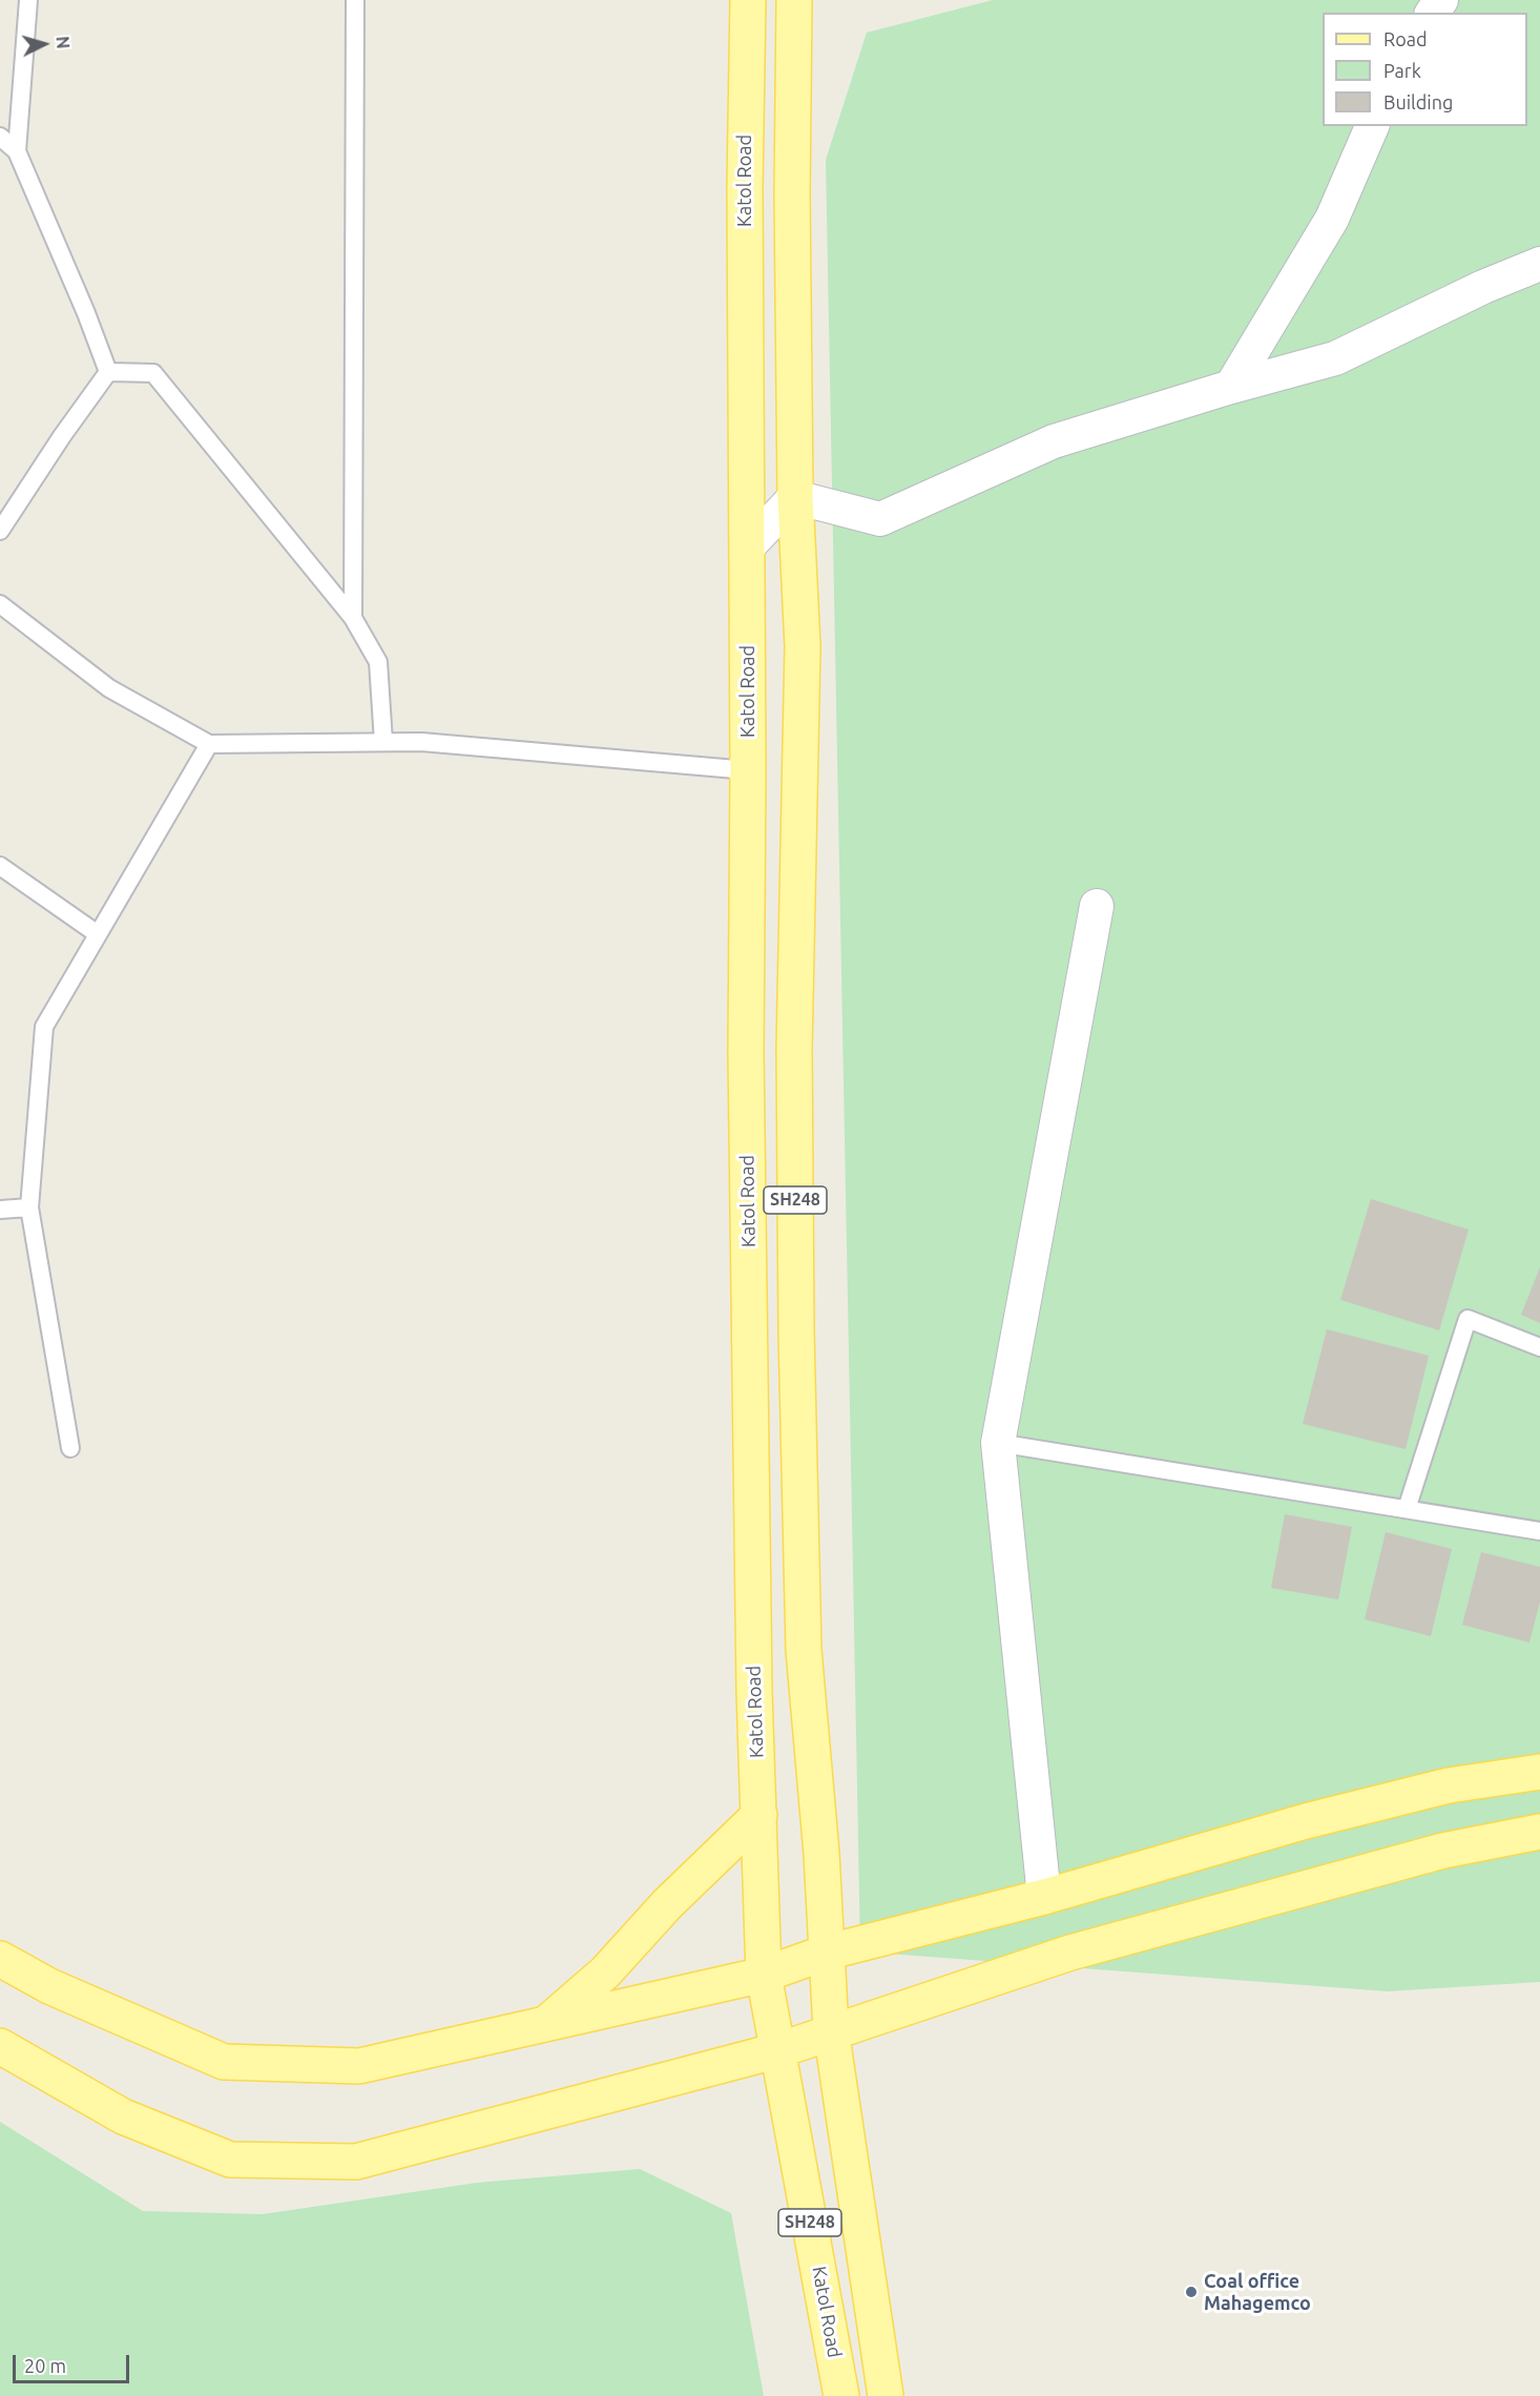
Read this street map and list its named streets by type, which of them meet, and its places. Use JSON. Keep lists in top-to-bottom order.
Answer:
{
  "streets": {
    "main road": ["Katol Road", "SH248"]
  },
  "places": ["Coal office Mahagemco"],
  "legend": ["Road", "Park", "Building"],
  "scale_bar": "20 m",
  "north": "right"
}
